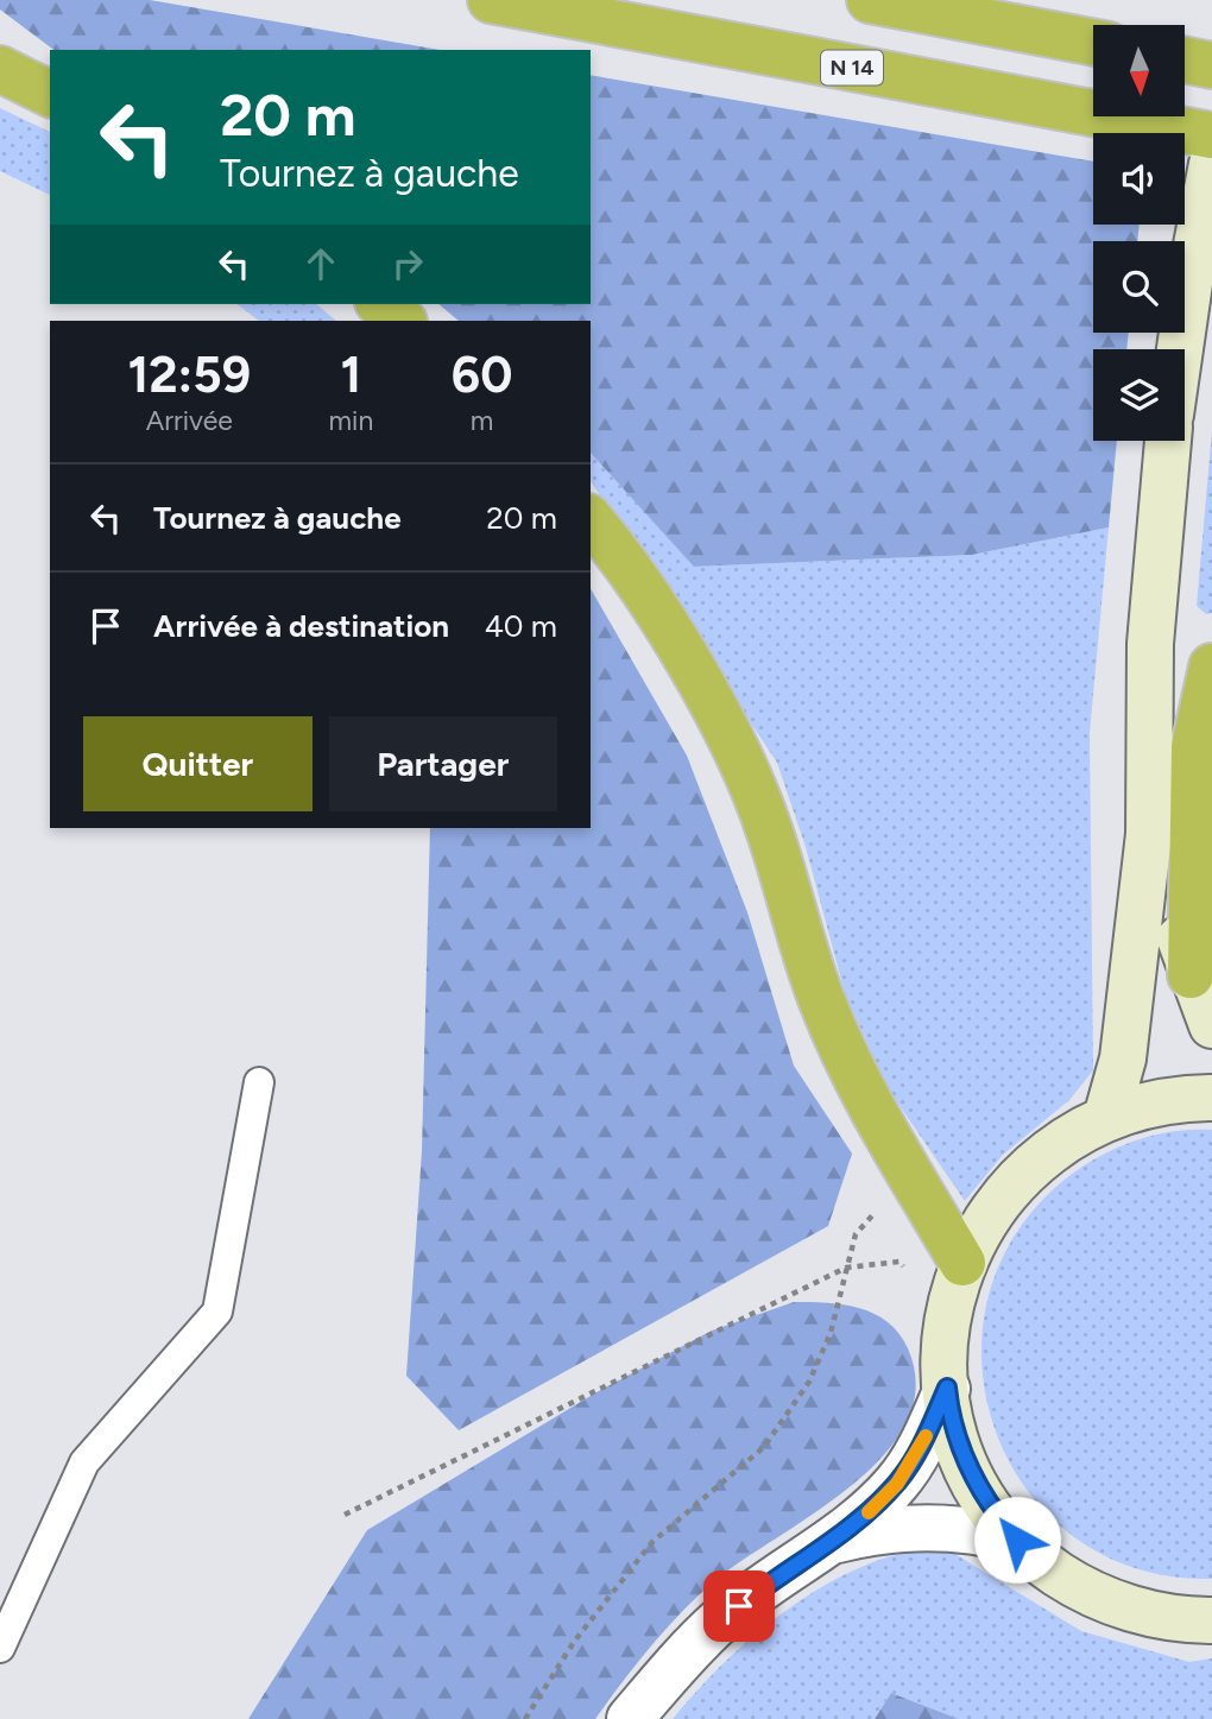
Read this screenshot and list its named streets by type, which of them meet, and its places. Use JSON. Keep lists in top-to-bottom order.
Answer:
{
  "streets": {
    "highway": ["N 14"]
  },
  "north": "bottom",
  "page": {
    "turn": ["20 m", "Tournez à gauche"],
    "eta": [
      "12:59",
      "Arrivée",
      "1",
      "min",
      "60",
      "m"
    ],
    "list": [
      {
        "name": "Tournez à gauche",
        "value": "20 m"
      },
      {
        "name": "Arrivée à destination",
        "value": "40 m"
      }
    ],
    "buttons": ["Quitter", "Partager"]
  }
}
